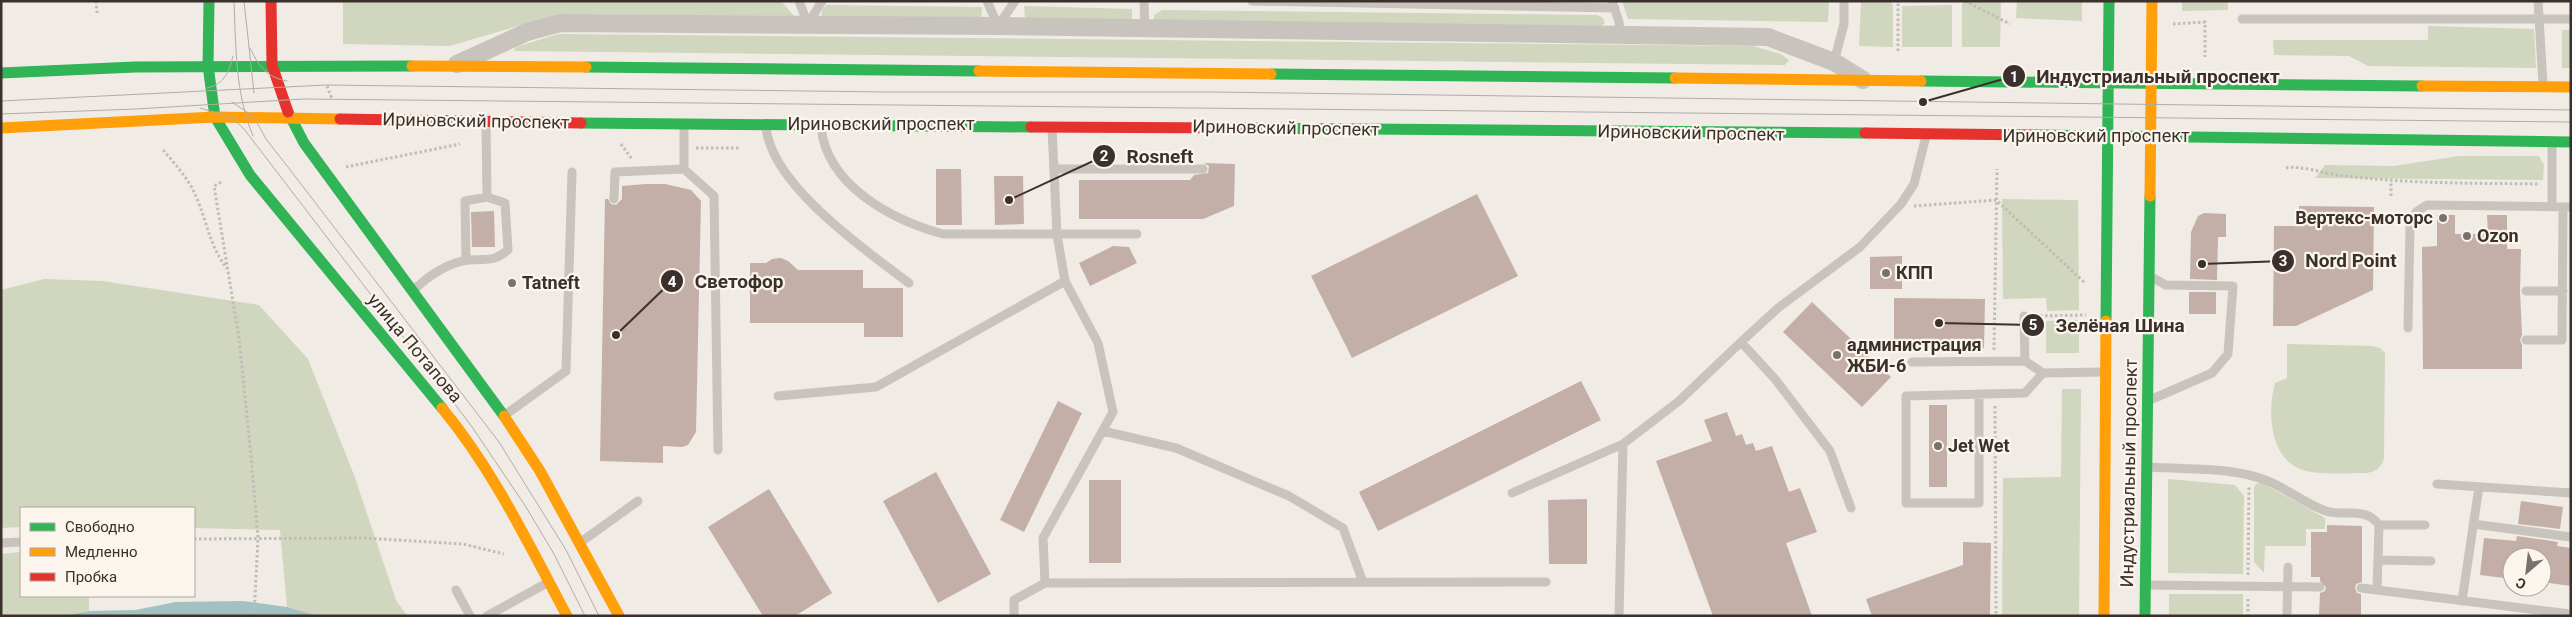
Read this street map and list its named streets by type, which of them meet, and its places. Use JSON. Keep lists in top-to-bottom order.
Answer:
{
  "streets": {
    "main road": ["Ириновский проспект", "улица Потапова", "Индустриальный проспект"]
  },
  "crossings": [
    ["Ириновский проспект", "улица Потапова"],
    ["Ириновский проспект", "Индустриальный проспект"]
  ],
  "places": [
    "Индустриальный проспект",
    "Rosneft",
    "Вертекс-моторс",
    "Ozon",
    "Nord Point",
    "КПП",
    "Tatneft",
    "Зелёная Шина",
    "Светофор",
    "администрация ЖБИ-6",
    "Jet Wet"
  ],
  "legend": ["Свободно", "Медленно", "Пробка"],
  "north": "bottom left"
}
